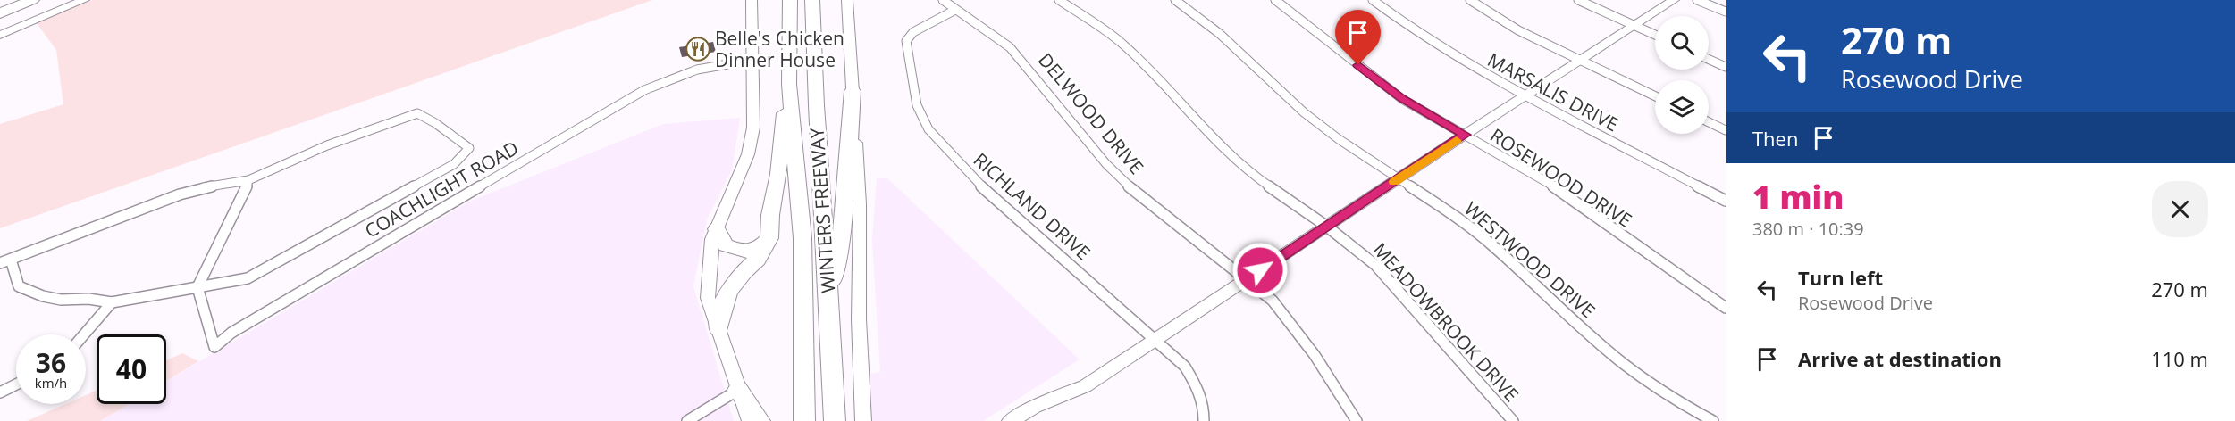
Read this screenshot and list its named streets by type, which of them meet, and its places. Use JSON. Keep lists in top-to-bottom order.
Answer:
{
  "streets": {
    "highway": ["WINTERS FREEWAY"],
    "street": [
      "MARSALIS DRIVE",
      "DELWOOD DRIVE",
      "ROSEWOOD DRIVE",
      "COACHLIGHT ROAD",
      "RICHLAND DRIVE",
      "WESTWOOD DRIVE",
      "MEADOWBROOK DRIVE"
    ]
  },
  "crossings": [
    ["DELWOOD DRIVE", "RICHLAND DRIVE"]
  ],
  "places": {
    "restaurant": ["Belle's Chicken Dinner House"]
  },
  "page": {
    "turn": ["270 m", "Rosewood Drive"],
    "then": "Then",
    "heading": ["1 min", "380 m · 10:39"],
    "list": [
      {
        "name": "Turn left",
        "note": "Rosewood Drive",
        "value": "270 m"
      },
      {
        "name": "Arrive at destination",
        "value": "110 m"
      }
    ],
    "speed": "36 km/h",
    "limit": "40"
  }
}
